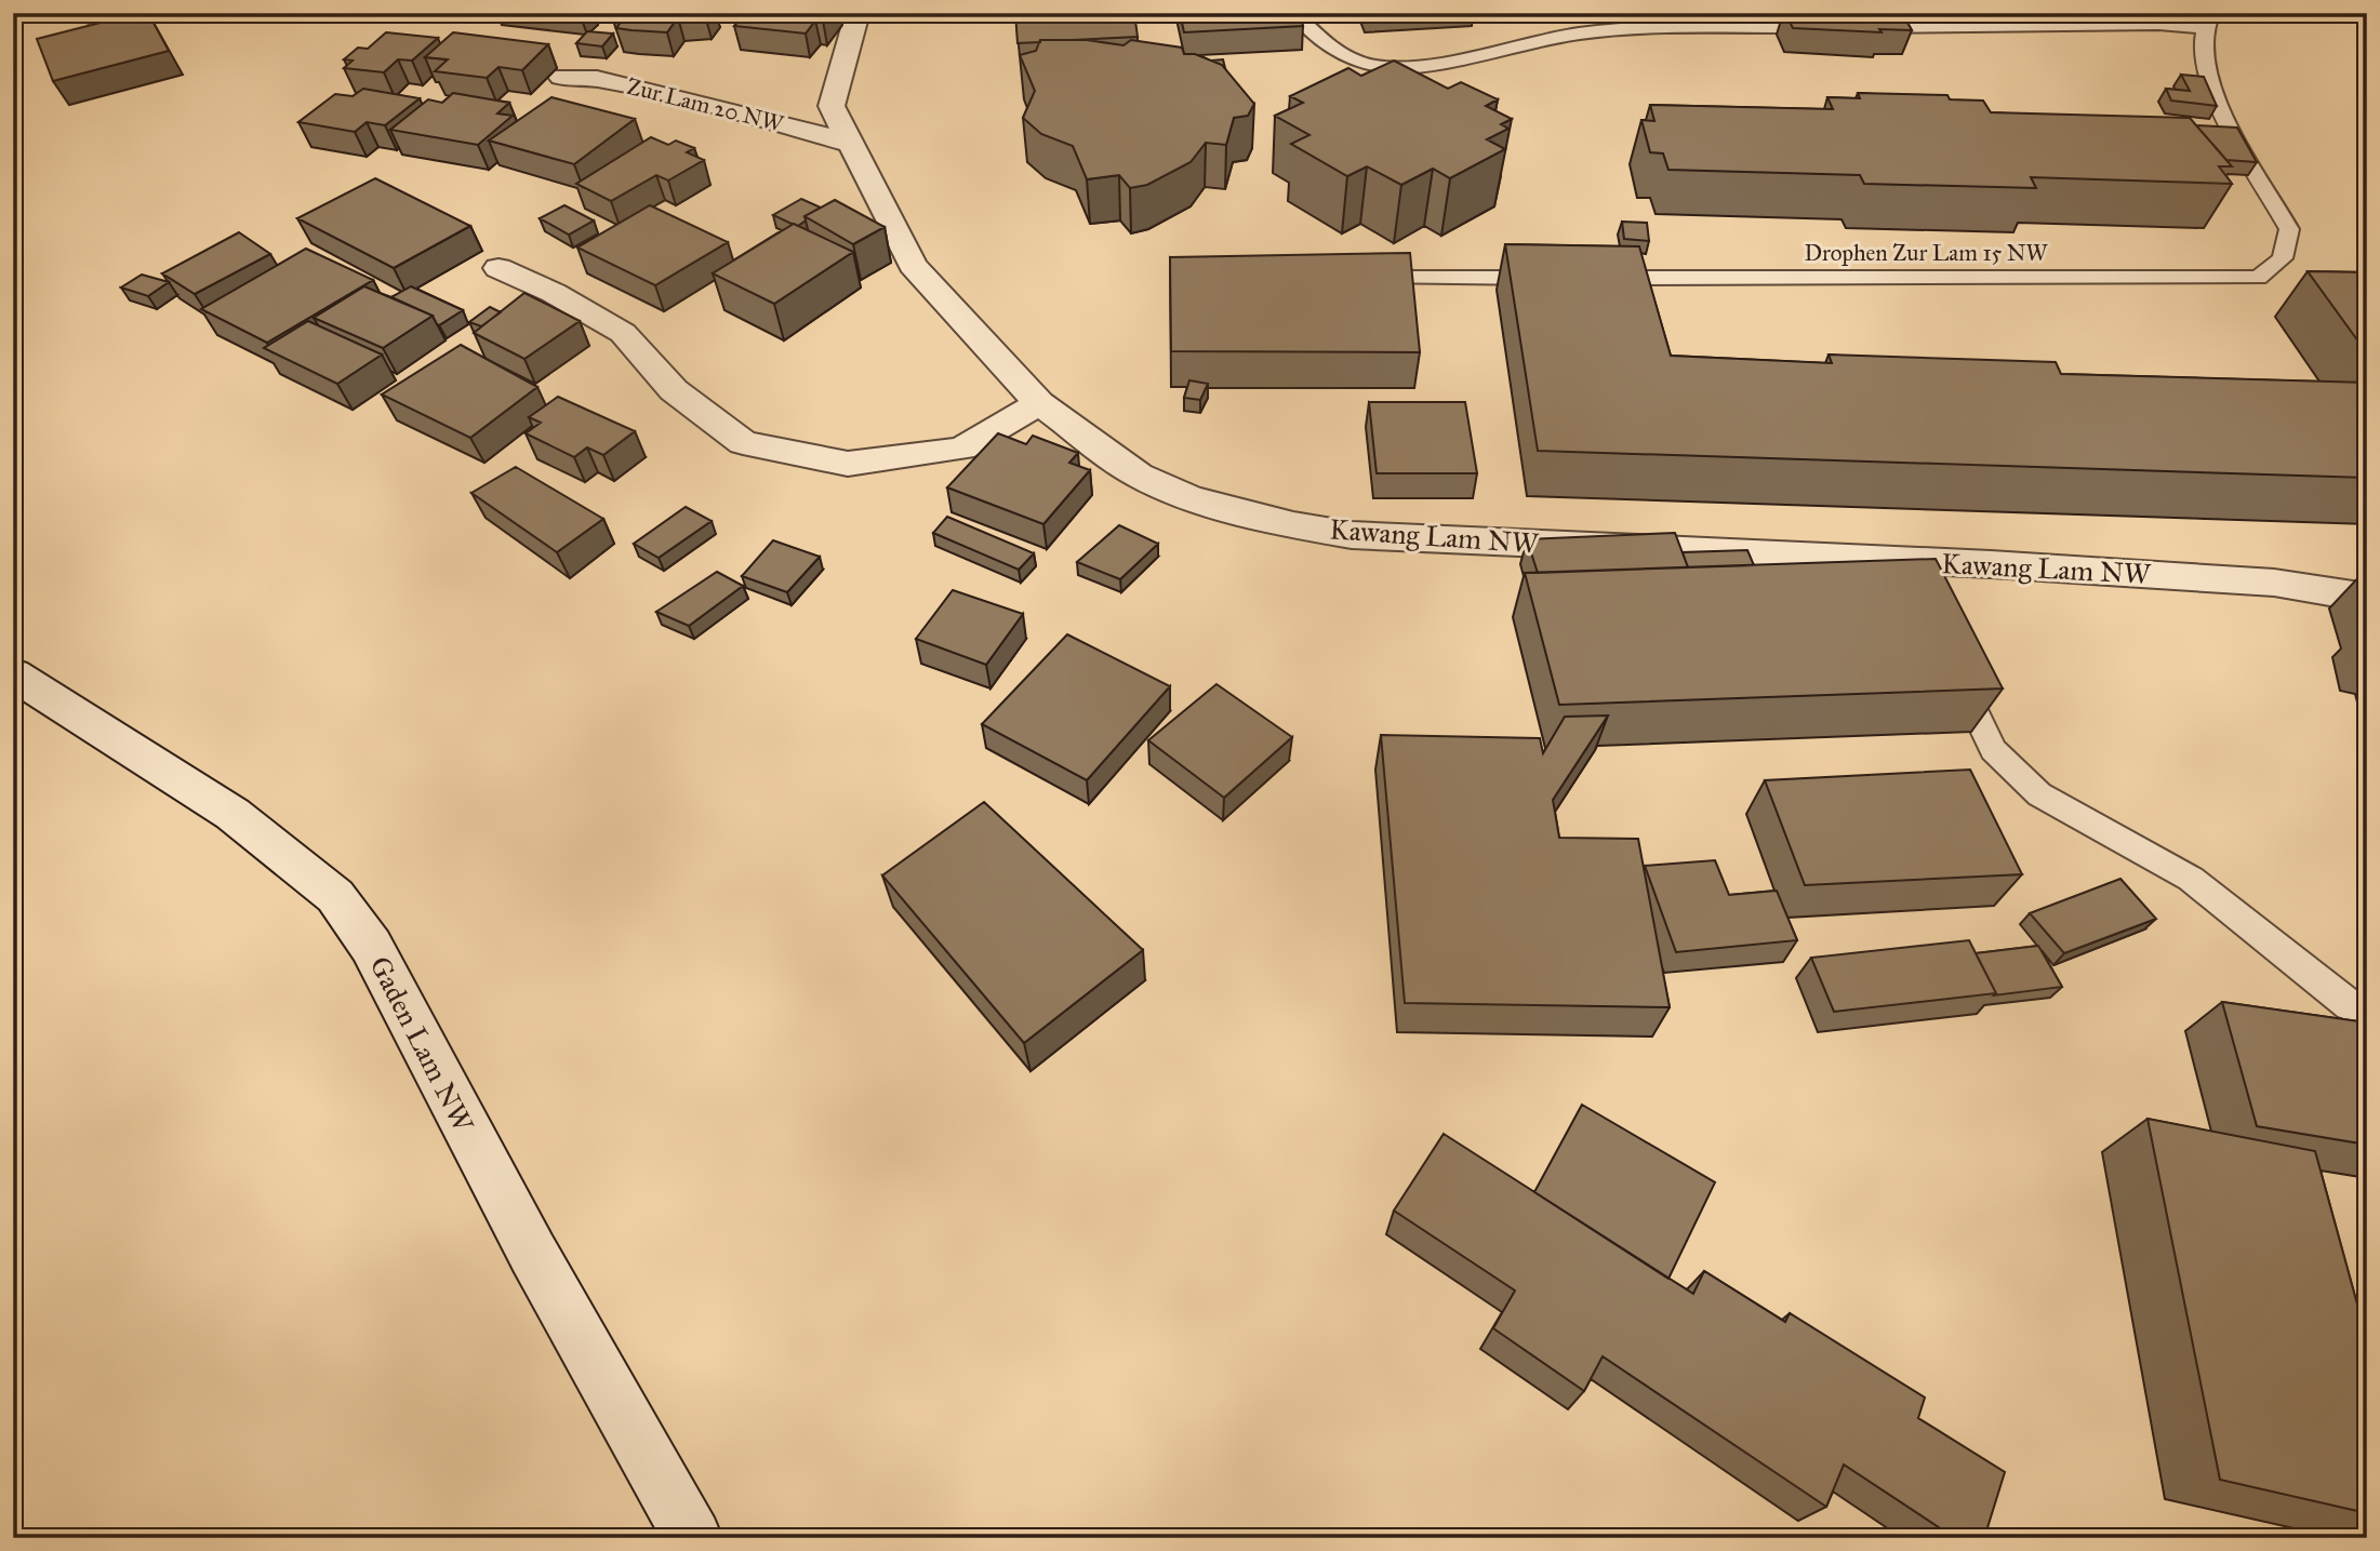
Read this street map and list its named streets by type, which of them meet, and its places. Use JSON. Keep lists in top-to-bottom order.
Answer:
{
  "streets": {
    "street": ["Zur Lam 20 NW", "Kawang Lam NW", "Gaden Lam NW"],
    "lane": ["Drophen Zur Lam 15 NW"]
  },
  "crossings": [
    ["Zur Lam 20 NW", "Kawang Lam NW"]
  ]
}
